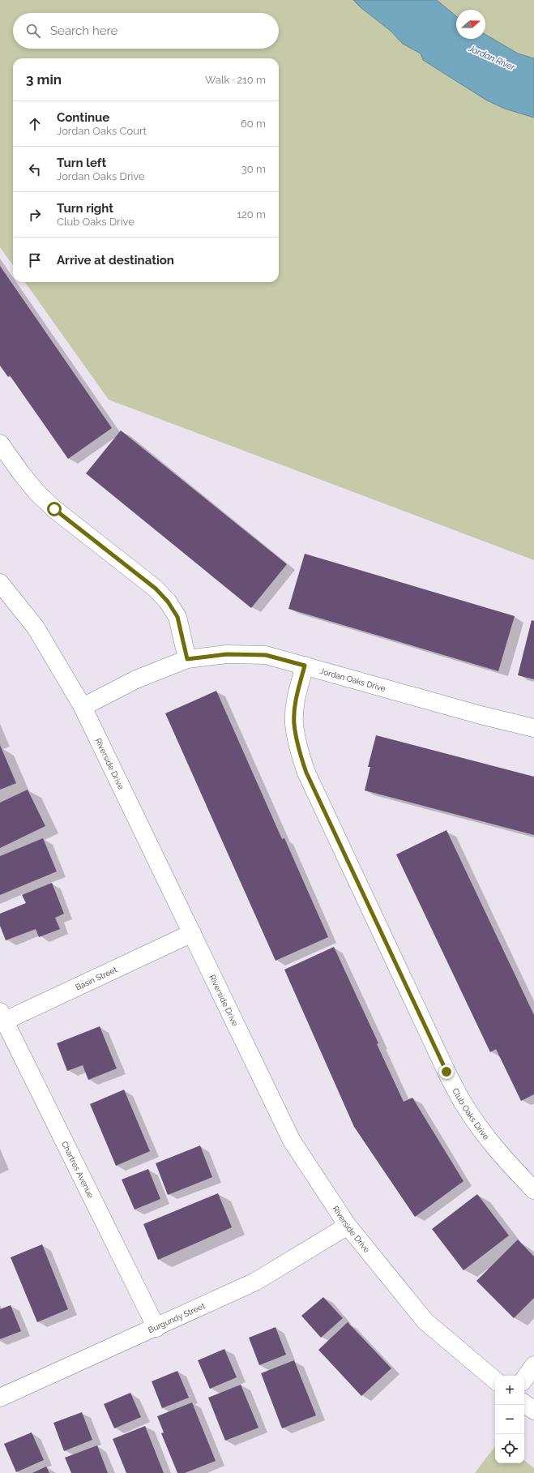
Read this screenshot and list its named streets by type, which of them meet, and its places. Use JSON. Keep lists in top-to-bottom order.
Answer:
{
  "streets": {
    "street": [
      "Jordan Oaks Drive",
      "Riverside Drive",
      "Basin Street",
      "Club Oaks Drive",
      "Chartres Avenue",
      "Burgundy Street"
    ]
  },
  "crossings": [
    ["Jordan Oaks Drive", "Riverside Drive"],
    ["Jordan Oaks Drive", "Club Oaks Drive"],
    ["Riverside Drive", "Basin Street"],
    ["Riverside Drive", "Burgundy Street"],
    ["Basin Street", "Chartres Avenue"],
    ["Chartres Avenue", "Burgundy Street"]
  ],
  "water": ["Jordan River"],
  "north": "right",
  "page": {
    "search": "Search here",
    "heading": ["3 min", "Walk · 210 m"],
    "list": [
      ["Continue", "Jordan Oaks Court", "60 m"],
      ["Turn left", "Jordan Oaks Drive", "30 m"],
      ["Turn right", "Club Oaks Drive", "120 m"],
      "Arrive at destination"
    ],
    "map_buttons": ["+", "−"]
  }
}
